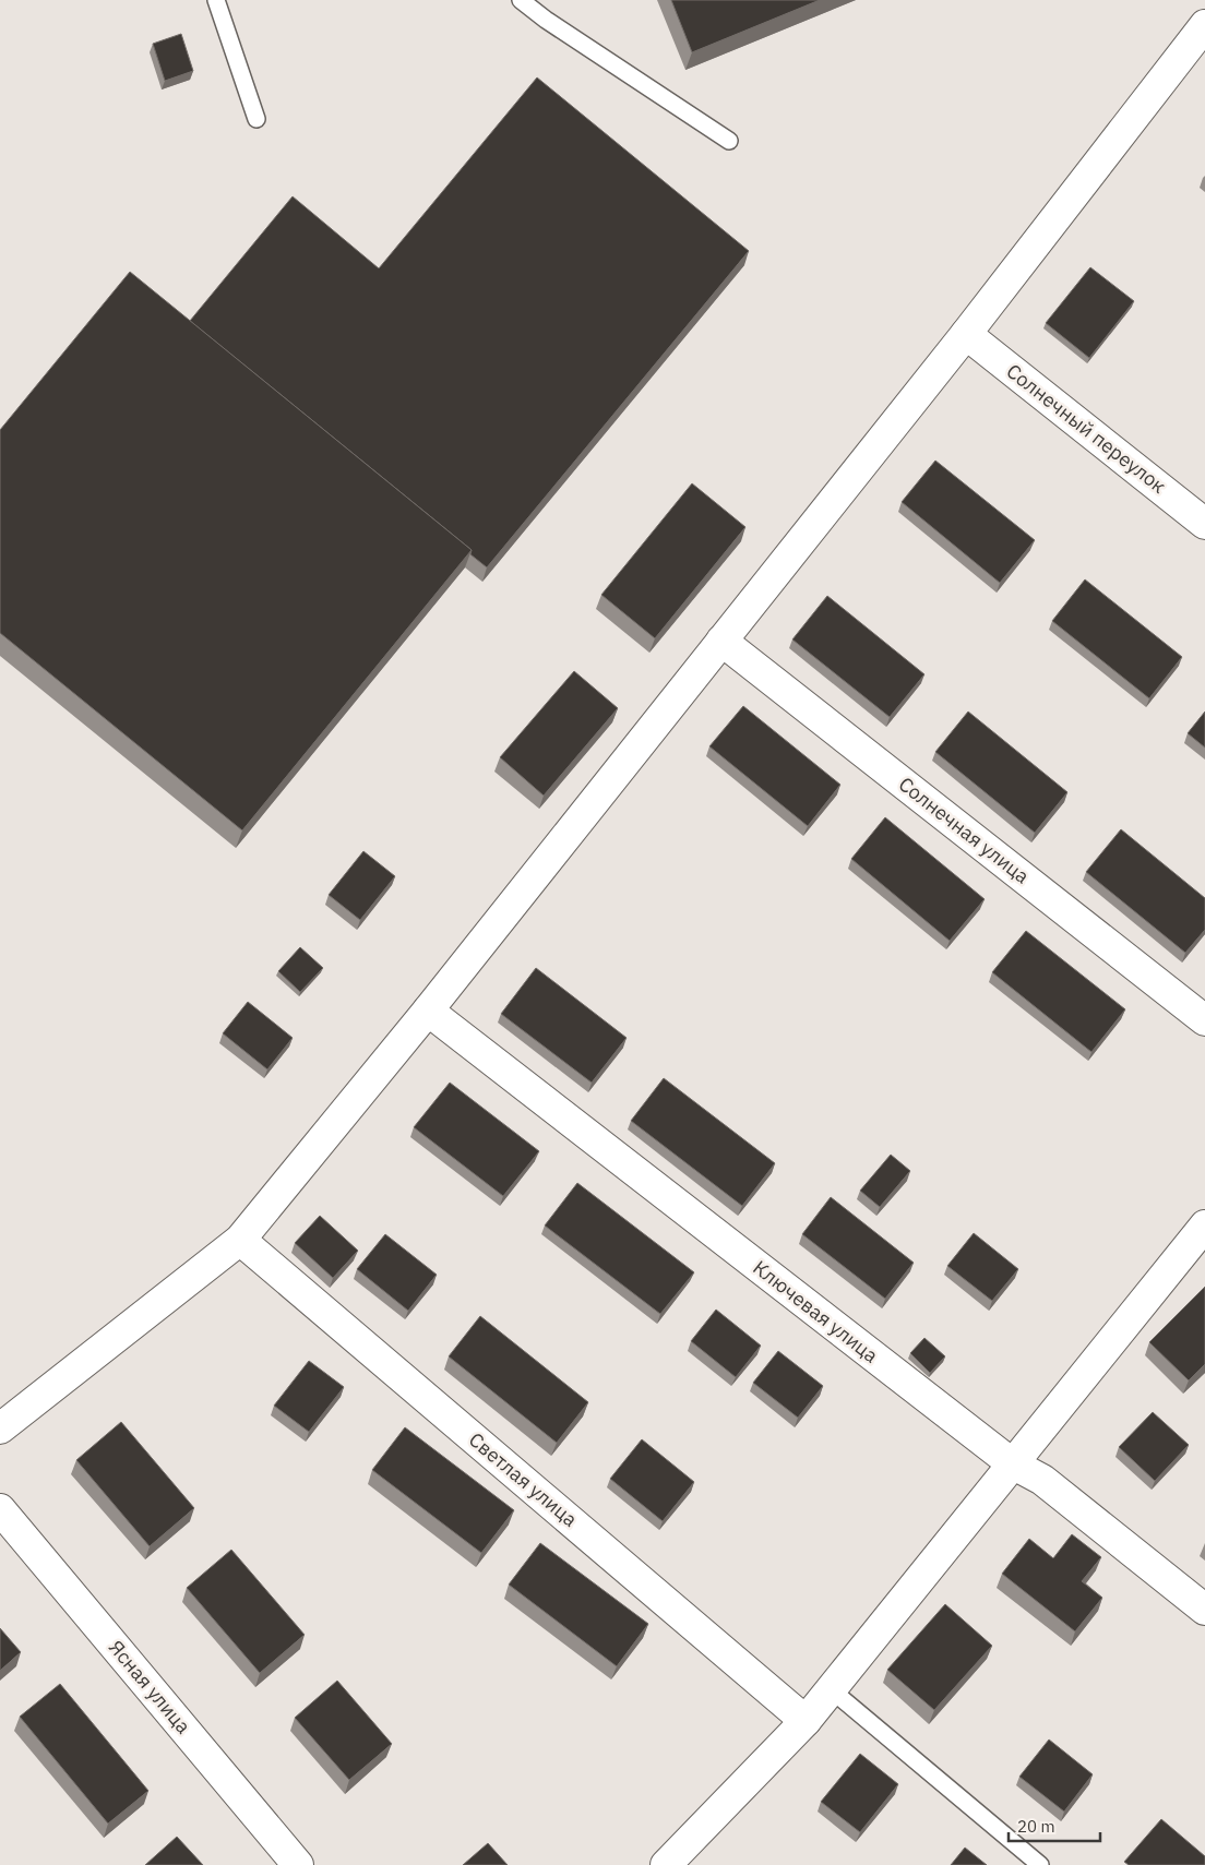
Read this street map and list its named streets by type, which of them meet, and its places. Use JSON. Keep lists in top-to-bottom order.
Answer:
{
  "streets": {
    "street": [
      "Солнечный переулок",
      "Солнечная улица",
      "Ключевая улица",
      "Светлая улица",
      "Ясная улица"
    ]
  },
  "scale_bar": "20 m"
}
